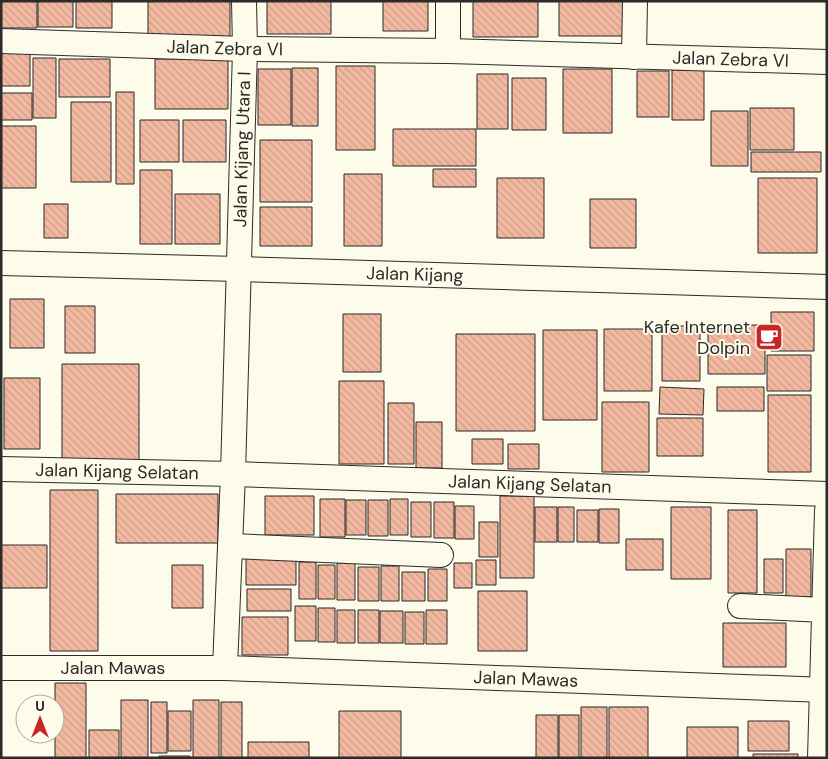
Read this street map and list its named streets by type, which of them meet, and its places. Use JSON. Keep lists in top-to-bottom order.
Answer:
{
  "streets": {
    "street": [
      "Jalan Zebra VI",
      "Jalan Kijang Utara I",
      "Jalan Kijang",
      "Jalan Kijang Selatan",
      "Jalan Mawas"
    ]
  },
  "crossings": [
    ["Jalan Zebra VI", "Jalan Kijang Utara I"],
    ["Jalan Kijang Utara I", "Jalan Kijang"]
  ],
  "places": {
    "cafe": ["Kafe Internet Dolpin"]
  },
  "north": "top"
}
